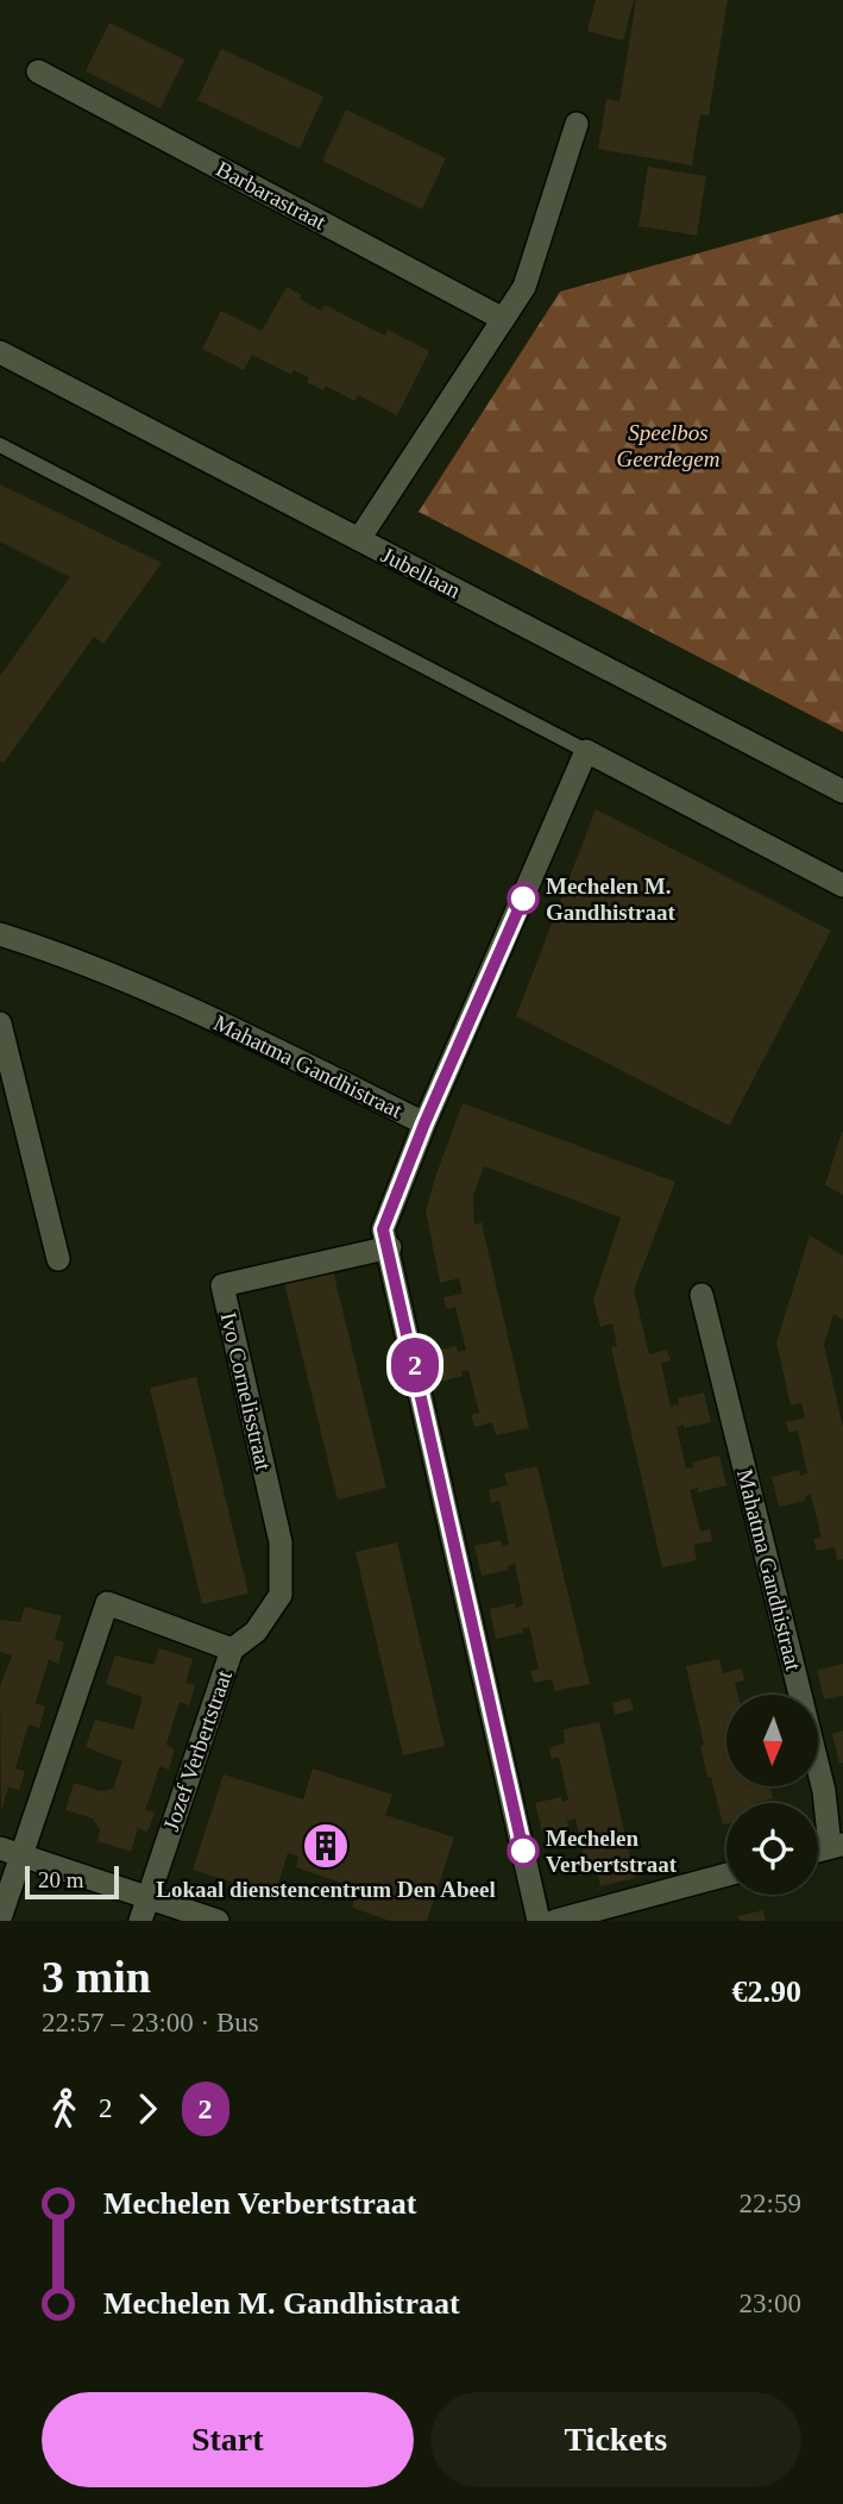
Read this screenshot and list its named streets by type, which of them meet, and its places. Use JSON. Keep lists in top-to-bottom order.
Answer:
{
  "streets": {
    "street": [
      "Barbarastraat",
      "Jubellaan",
      "Mahatma Gandhistraat",
      "Ivo Cornelisstraat",
      "Jozef Verbertstraat"
    ]
  },
  "crossings": [
    ["Ivo Cornelisstraat", "Jozef Verbertstraat"]
  ],
  "parks": ["Speelbos Geerdegem"],
  "places": {
    "other": ["Mechelen M. Gandhistraat", "Mechelen Verbertstraat"],
    "building": ["Lokaal dienstencentrum Den Abeel"]
  },
  "lines": ["bus line 2"],
  "scale_bar": "20 m",
  "north": "bottom",
  "page": {
    "on_map": "2",
    "scale": "20 m",
    "heading": ["3 min", "22:57 – 23:00 · Bus", "€2.90"],
    "legs": ["2", "2"],
    "list": [
      {
        "name": "Mechelen Verbertstraat",
        "value": "22:59"
      },
      {
        "name": "Mechelen M. Gandhistraat",
        "value": "23:00"
      }
    ],
    "buttons": ["Start", "Tickets"]
  }
}
